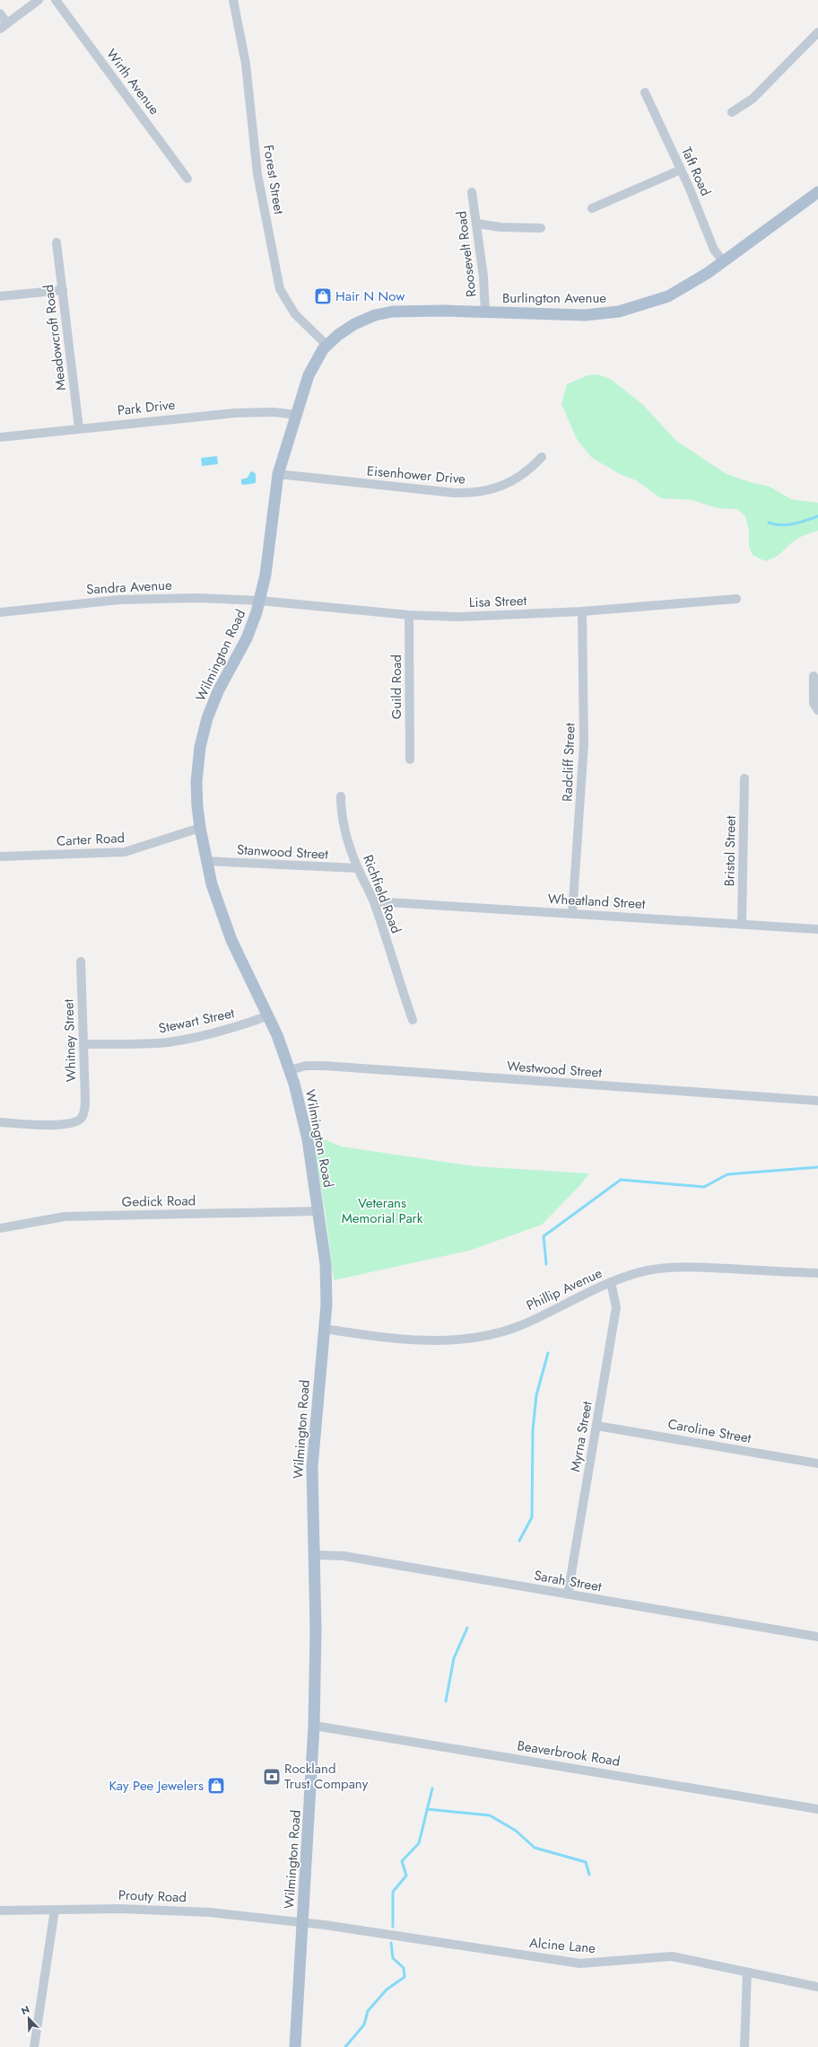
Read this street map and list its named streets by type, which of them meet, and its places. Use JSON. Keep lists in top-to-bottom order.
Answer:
{
  "streets": {
    "main road": ["Burlington Avenue", "Wilmington Road"],
    "street": [
      "Wirth Avenue",
      "Taft Road",
      "Forest Street",
      "Roosevelt Road",
      "Meadowcroft Road",
      "Park Drive",
      "Eisenhower Drive",
      "Sandra Avenue",
      "Lisa Street",
      "Guild Road",
      "Radcliff Street",
      "Carter Road",
      "Bristol Street",
      "Stanwood Street",
      "Richfield Road",
      "Wheatland Street",
      "Stewart Street",
      "Whitney Street",
      "Westwood Street",
      "Gedick Road",
      "Phillip Avenue",
      "Caroline Street",
      "Myrna Street",
      "Sarah Street",
      "Beaverbrook Road",
      "Prouty Road",
      "Alcine Lane"
    ]
  },
  "crossings": [
    ["Taft Road", "Burlington Avenue"],
    ["Forest Street", "Burlington Avenue"],
    ["Roosevelt Road", "Burlington Avenue"],
    ["Burlington Avenue", "Wilmington Road"],
    ["Meadowcroft Road", "Park Drive"],
    ["Park Drive", "Wilmington Road"],
    ["Eisenhower Drive", "Wilmington Road"],
    ["Sandra Avenue", "Lisa Street"],
    ["Sandra Avenue", "Wilmington Road"],
    ["Lisa Street", "Wilmington Road"],
    ["Lisa Street", "Guild Road"],
    ["Lisa Street", "Radcliff Street"],
    ["Wilmington Road", "Carter Road"],
    ["Wilmington Road", "Stanwood Street"],
    ["Wilmington Road", "Stewart Street"],
    ["Wilmington Road", "Westwood Street"],
    ["Wilmington Road", "Gedick Road"],
    ["Wilmington Road", "Phillip Avenue"],
    ["Wilmington Road", "Sarah Street"],
    ["Wilmington Road", "Beaverbrook Road"],
    ["Wilmington Road", "Prouty Road"],
    ["Wilmington Road", "Alcine Lane"],
    ["Radcliff Street", "Wheatland Street"],
    ["Bristol Street", "Wheatland Street"],
    ["Stanwood Street", "Richfield Road"],
    ["Richfield Road", "Wheatland Street"],
    ["Stewart Street", "Whitney Street"],
    ["Phillip Avenue", "Myrna Street"],
    ["Caroline Street", "Myrna Street"],
    ["Myrna Street", "Sarah Street"],
    ["Prouty Road", "Alcine Lane"]
  ],
  "parks": ["Veterans Memorial Park"],
  "places": {
    "shop": ["Hair N Now", "Kay Pee Jewelers"],
    "bank": ["Rockland Trust Company"]
  },
  "north": "top left"
}
